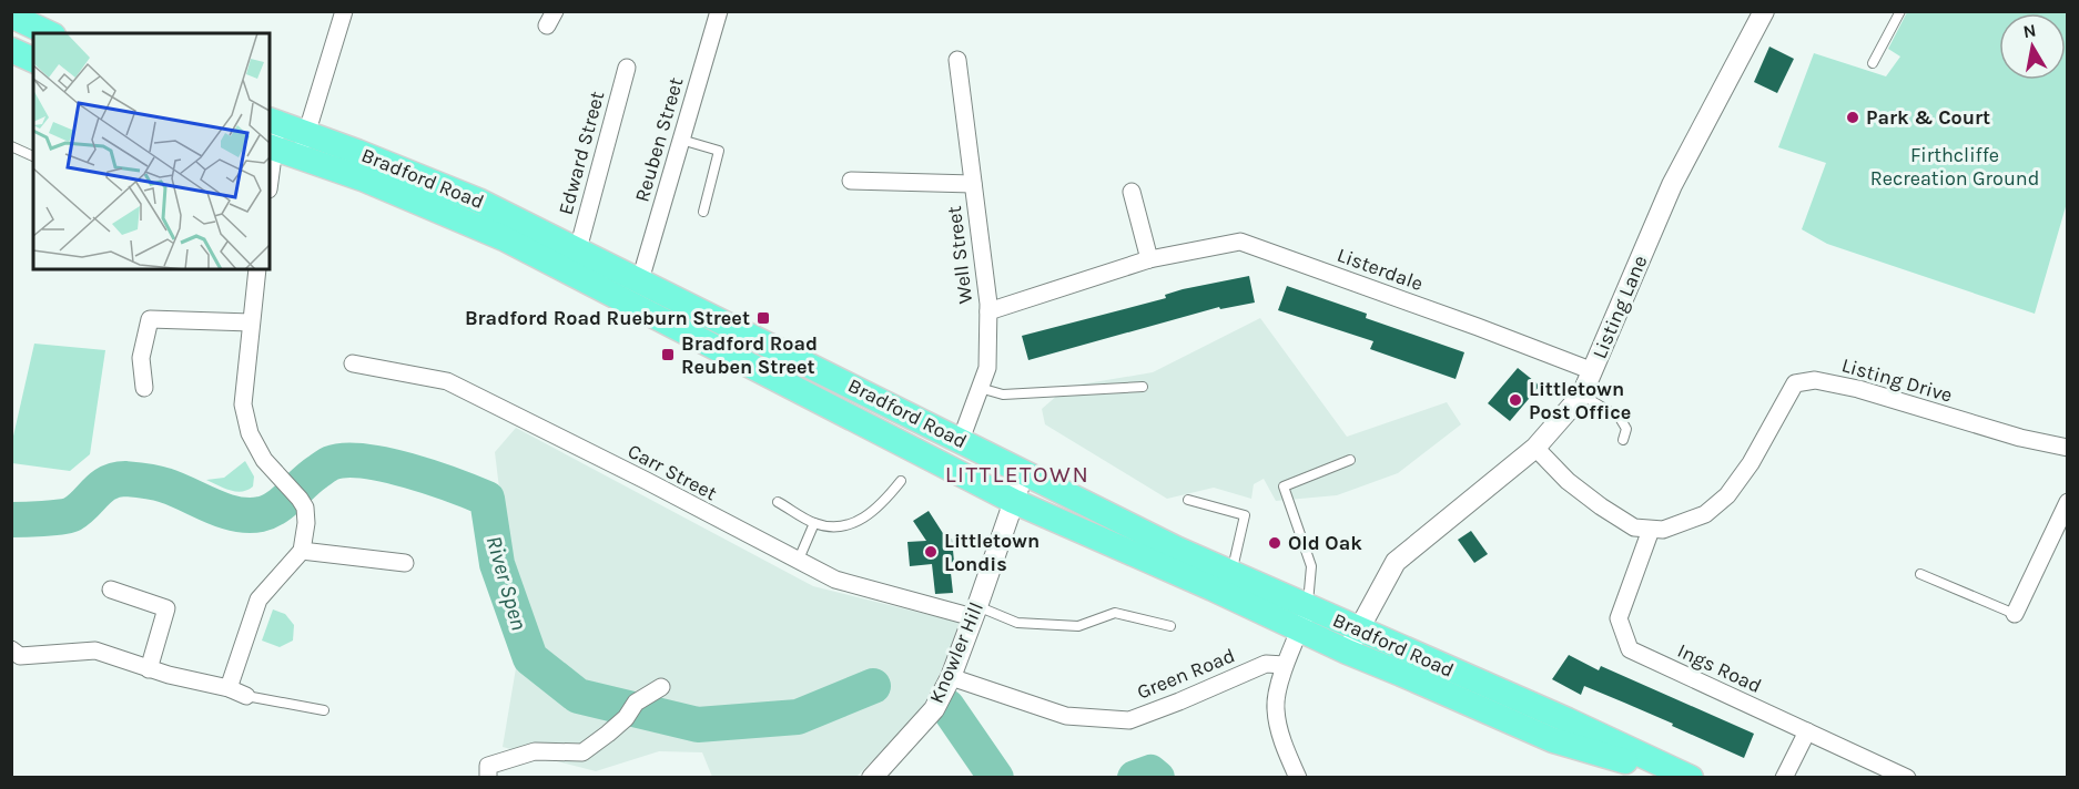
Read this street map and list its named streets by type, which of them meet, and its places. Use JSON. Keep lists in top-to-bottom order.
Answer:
{
  "streets": {
    "main road": ["Bradford Road"],
    "street": [
      "Reuben Street",
      "Edward Street",
      "Well Street",
      "Listerdale",
      "Listing Lane",
      "Listing Drive",
      "Carr Street",
      "Knowler Hill",
      "Ings Road",
      "Green Road"
    ]
  },
  "crossings": [
    ["Reuben Street", "Bradford Road"],
    ["Edward Street", "Bradford Road"],
    ["Bradford Road", "Well Street"],
    ["Bradford Road", "Listing Lane"],
    ["Bradford Road", "Knowler Hill"],
    ["Well Street", "Listerdale"],
    ["Listerdale", "Listing Lane"],
    ["Listing Drive", "Ings Road"],
    ["Carr Street", "Knowler Hill"],
    ["Knowler Hill", "Green Road"]
  ],
  "districts": ["LITTLETOWN"],
  "water": ["River Spen"],
  "parks": ["Firthcliffe Recreation Ground"],
  "places": {
    "other": [
      "Park & Court",
      "Littletown Post Office",
      "Old Oak",
      "Littletown Londis"
    ],
    "transit": ["Bradford Road Rueburn Street", "Bradford Road Reuben Street"]
  },
  "north": "top"
}
